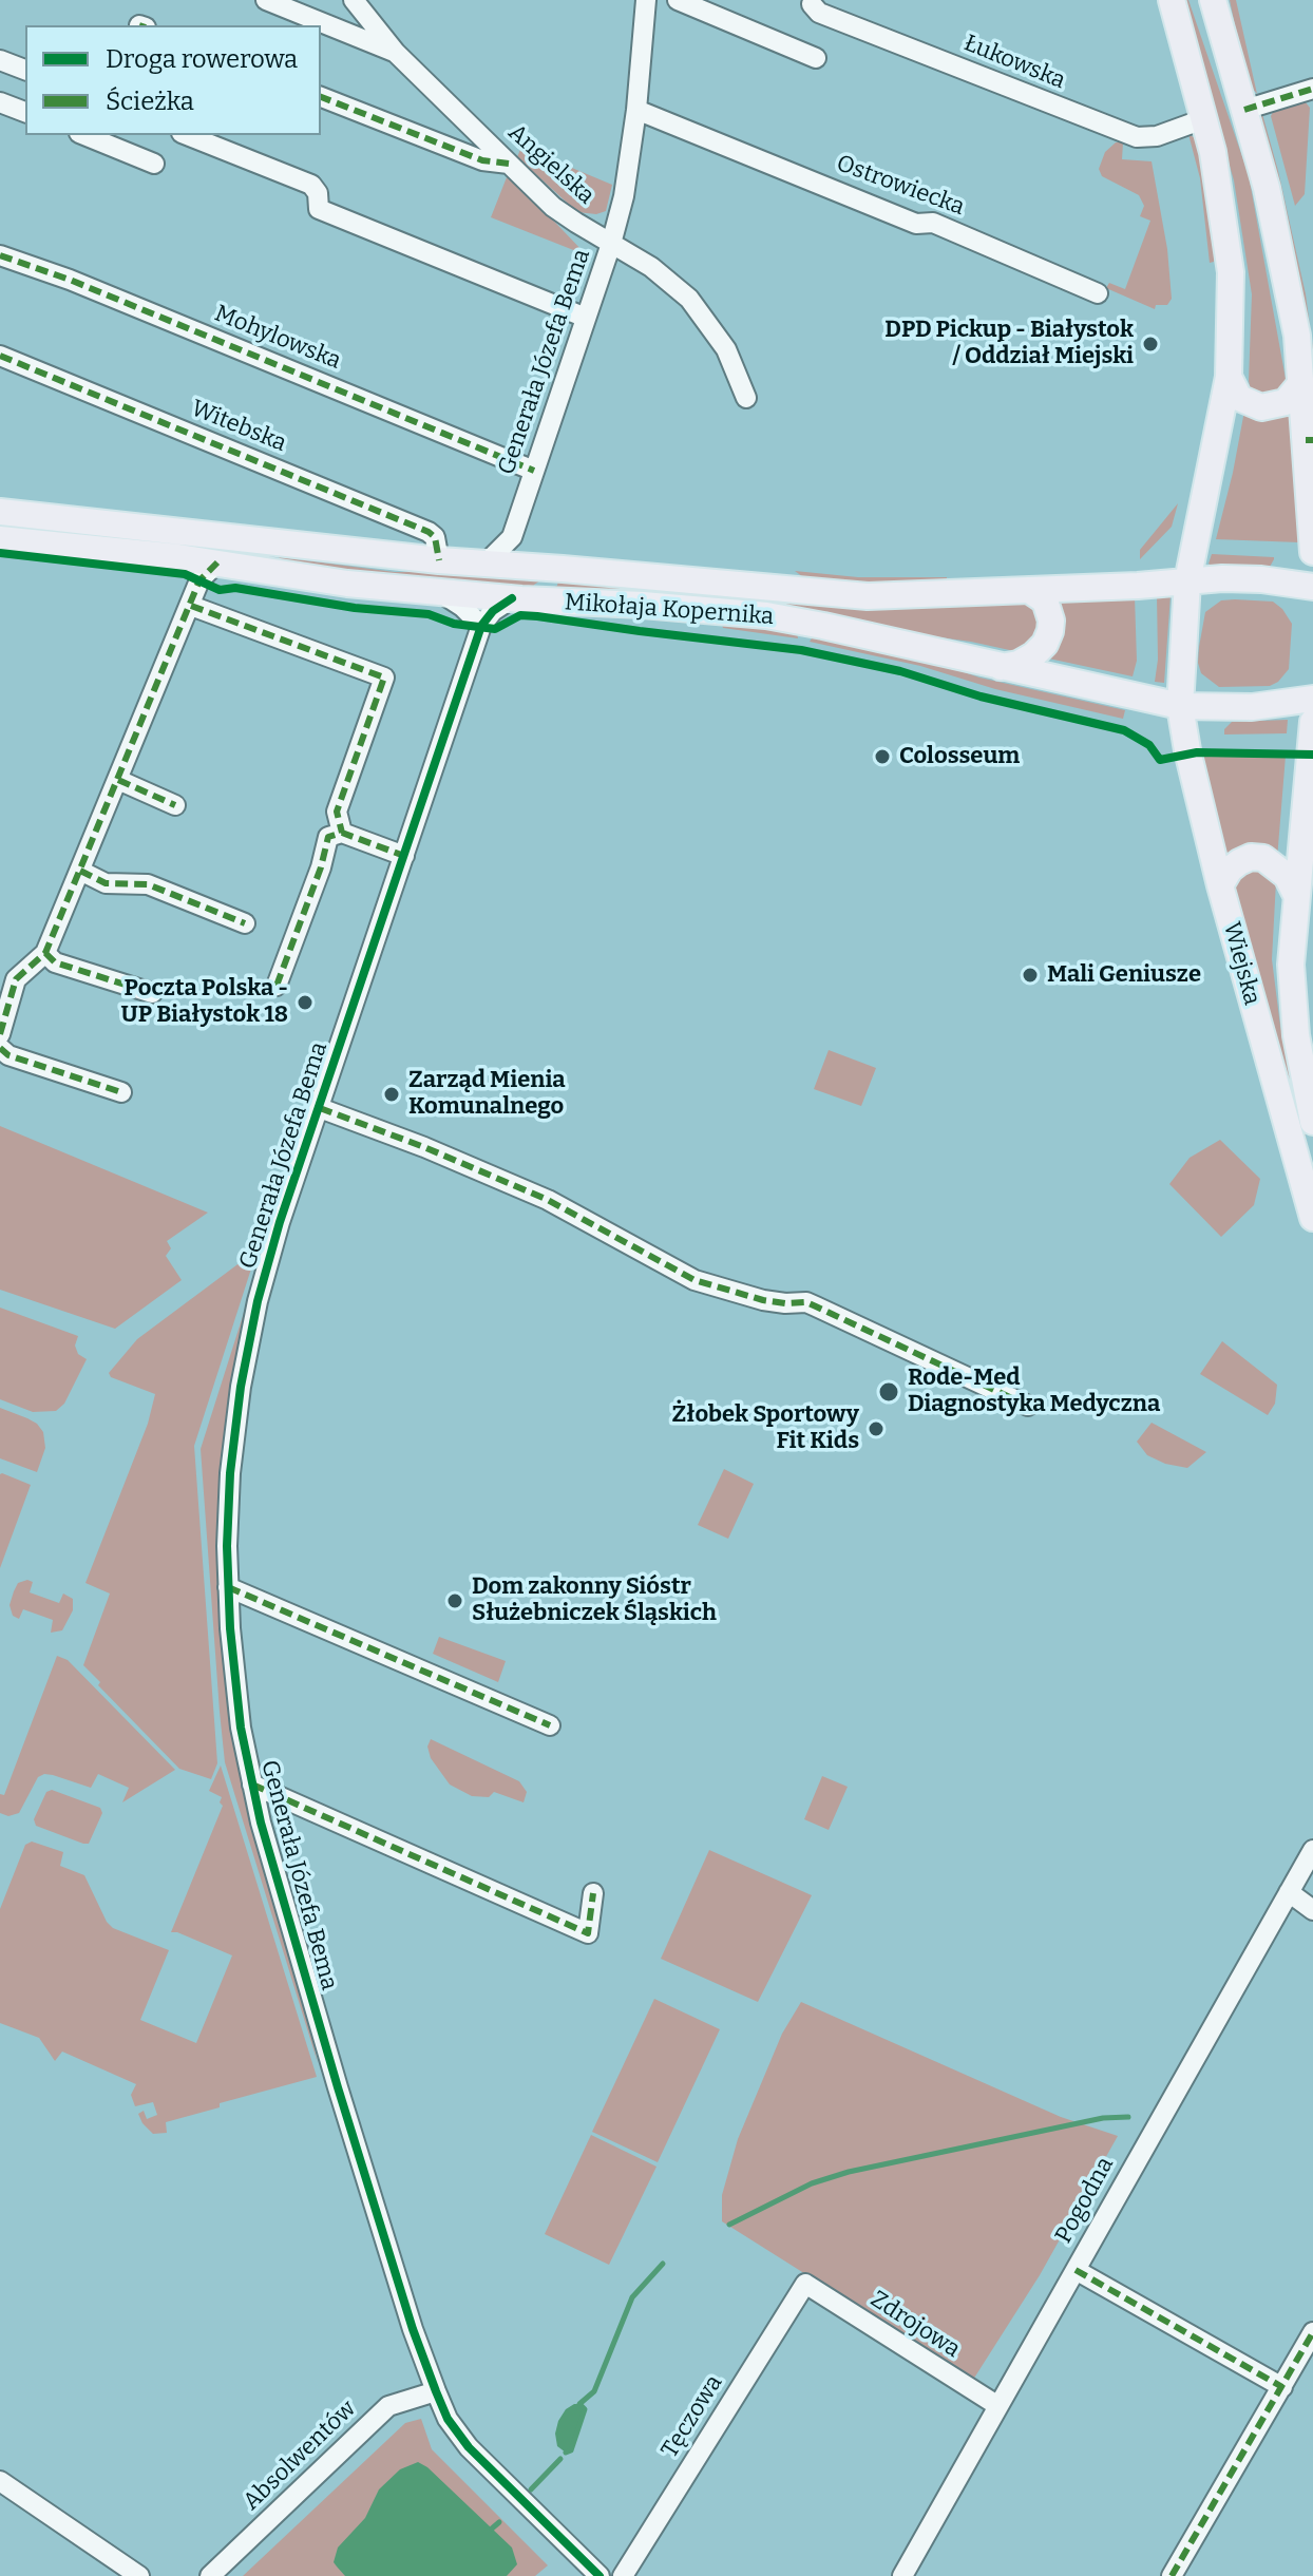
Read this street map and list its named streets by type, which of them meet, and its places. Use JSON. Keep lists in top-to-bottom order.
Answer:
{
  "streets": {
    "main road": ["Mikołaja Kopernika", "Wiejska"],
    "street": [
      "Łukowska",
      "Angielska",
      "Ostrowiecka",
      "Mohylowska",
      "Generała Józefa Bema",
      "Witebska",
      "Pogodna",
      "Zdrojowa",
      "Tęczowa",
      "Absolwentów"
    ]
  },
  "crossings": [
    ["Łukowska", "Wiejska"],
    ["Angielska", "Generała Józefa Bema"],
    ["Ostrowiecka", "Generała Józefa Bema"],
    ["Mohylowska", "Generała Józefa Bema"],
    ["Generała Józefa Bema", "Mikołaja Kopernika"],
    ["Generała Józefa Bema", "Absolwentów"],
    ["Witebska", "Mikołaja Kopernika"],
    ["Mikołaja Kopernika", "Wiejska"],
    ["Pogodna", "Zdrojowa"],
    ["Zdrojowa", "Tęczowa"]
  ],
  "places": [
    "DPD Pickup - Białystok / Oddział Miejski",
    "Colosseum",
    "Mali Geniusze",
    "Poczta Polska - UP Białystok 18",
    "Zarząd Mienia Komunalnego",
    "Rode-Med Diagnostyka Medyczna",
    "Żłobek Sportowy Fit Kids",
    "Dom zakonny Sióstr Służebniczek Śląskich"
  ],
  "legend": ["Droga rowerowa", "Ścieżka"]
}
